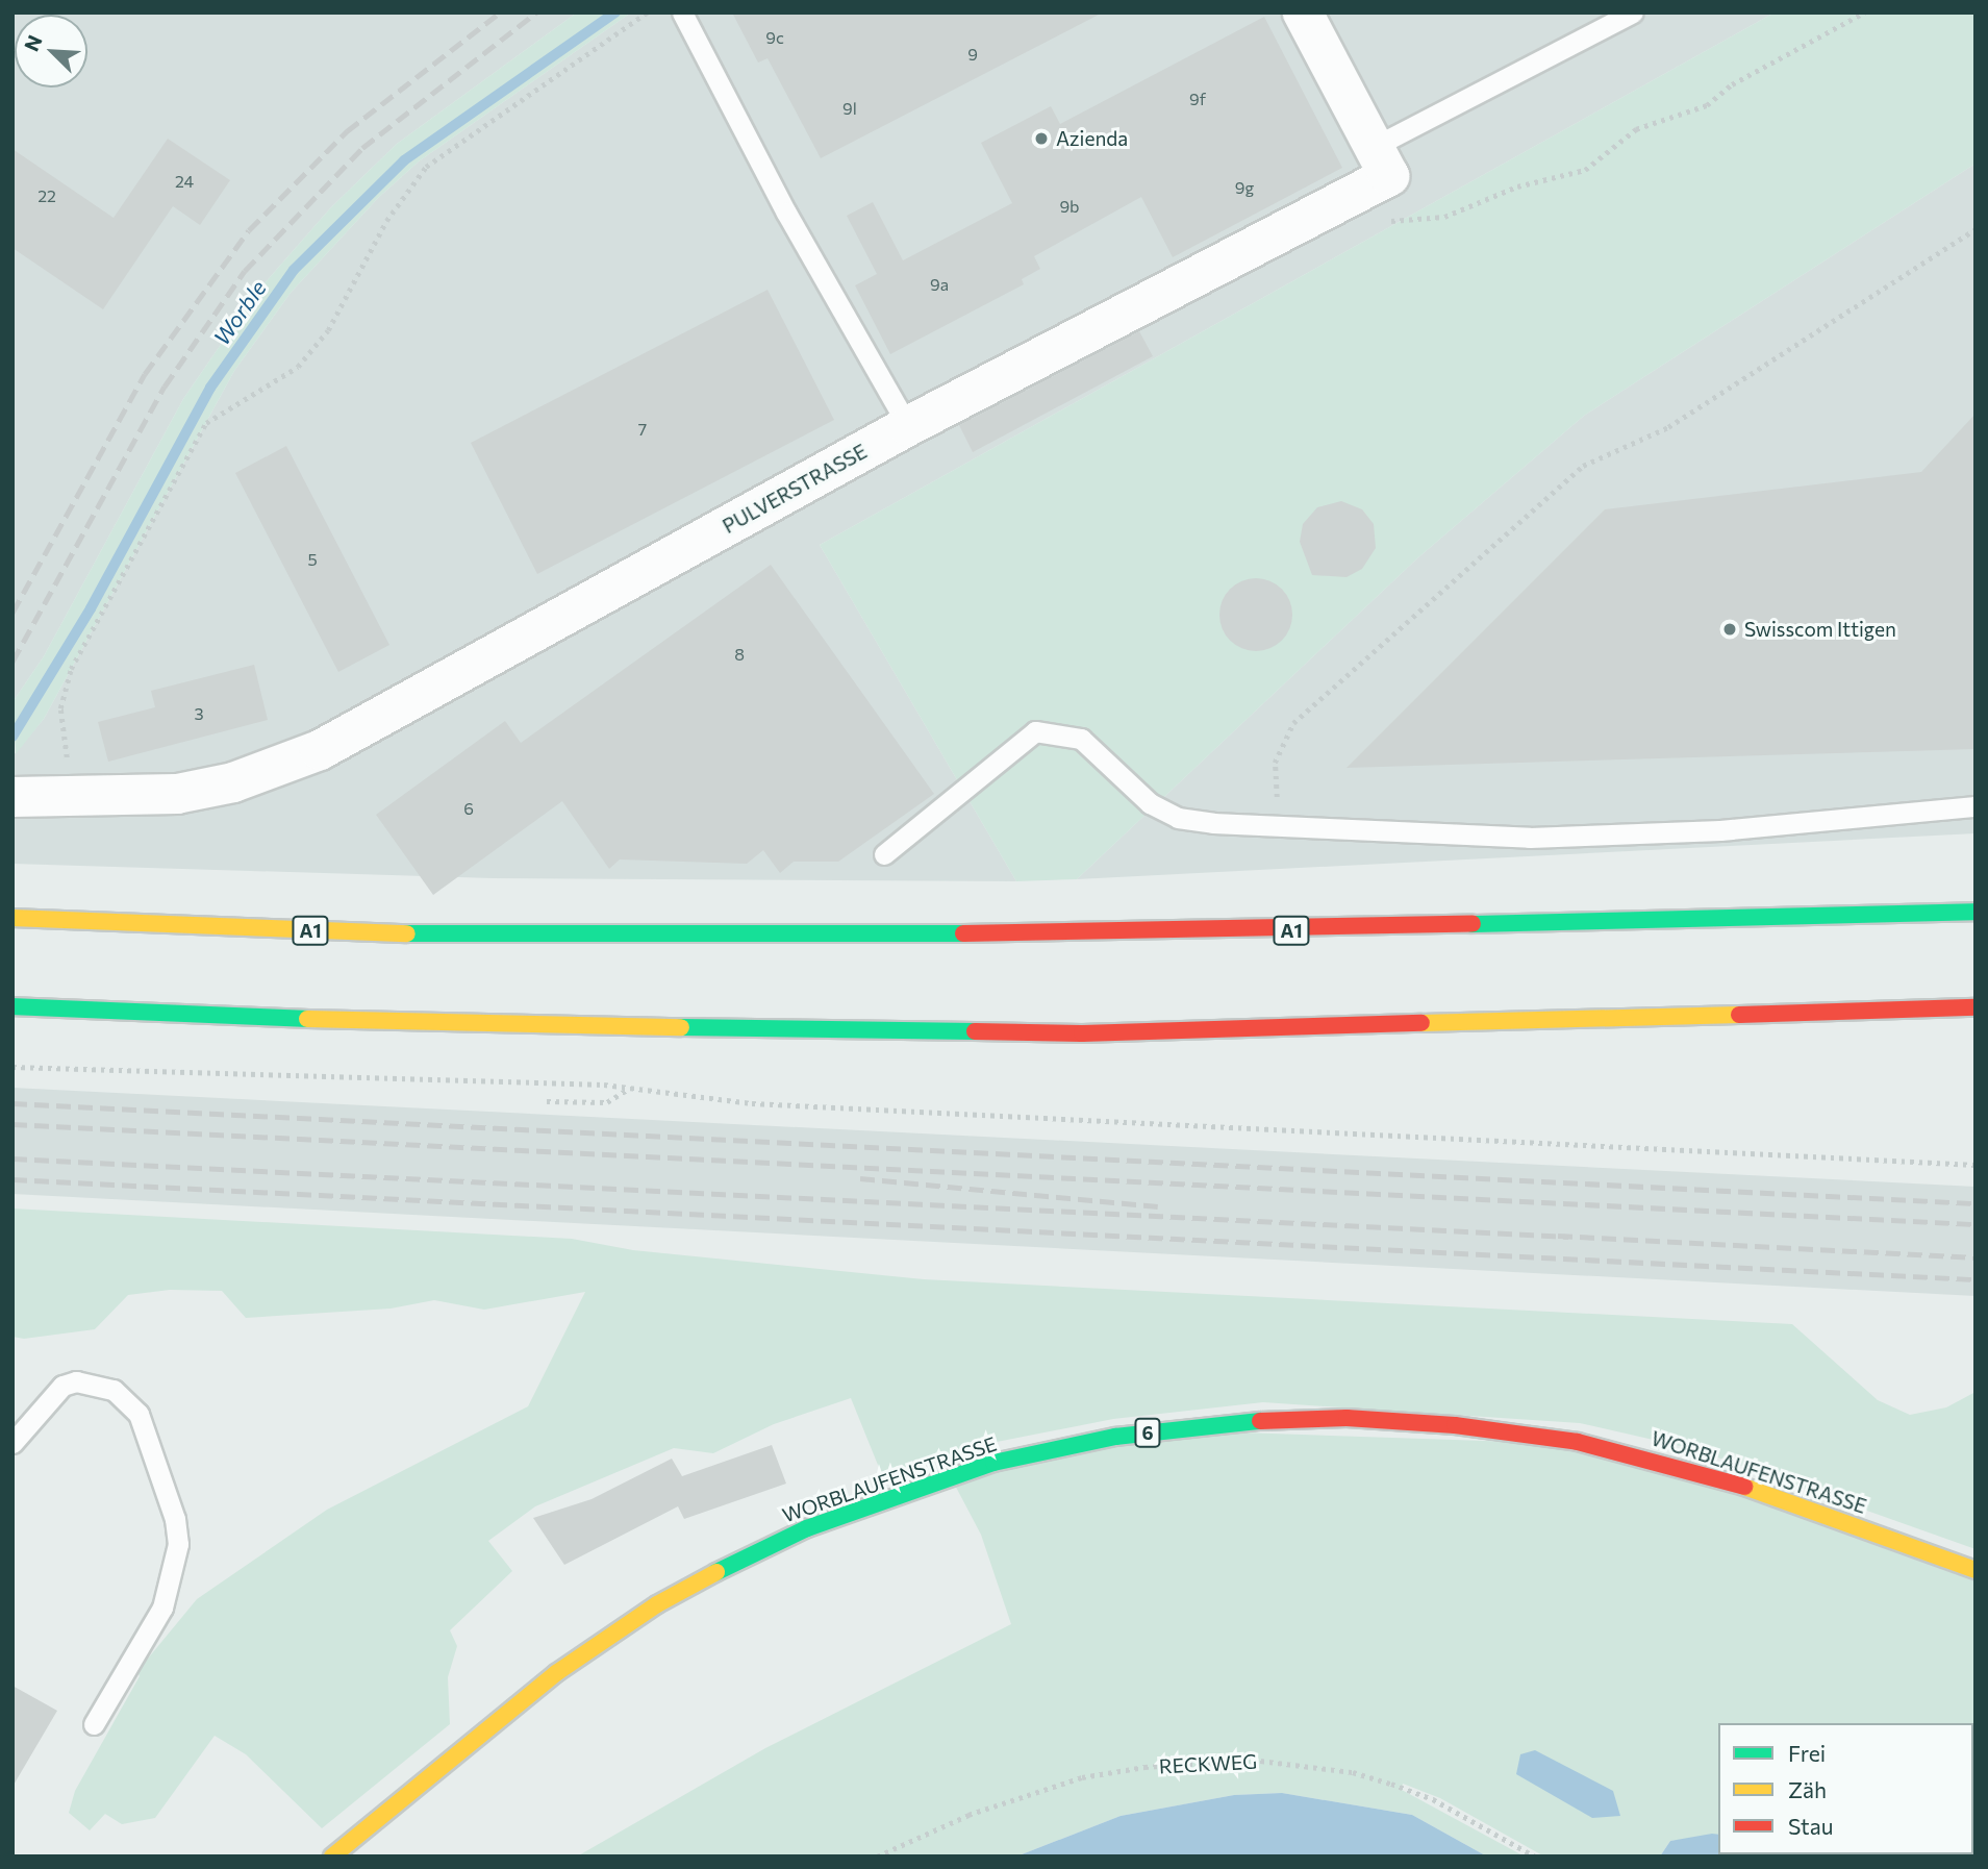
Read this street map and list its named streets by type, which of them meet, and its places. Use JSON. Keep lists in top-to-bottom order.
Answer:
{
  "streets": {
    "main road": ["A1", "6", "WORBLAUFENSTRASSE"],
    "street": ["PULVERSTRASSE"],
    "path": ["RECKWEG"]
  },
  "water": ["Worble"],
  "places": ["Azienda", "Swisscom Ittigen"],
  "house_numbers": [
    "9c",
    "9",
    "9f",
    "9l",
    "24",
    "9g",
    "22",
    "9b",
    "9a",
    "7",
    "5",
    "8",
    "3",
    "6"
  ],
  "legend": ["Frei", "Zäh", "Stau"],
  "north": "top left"
}
